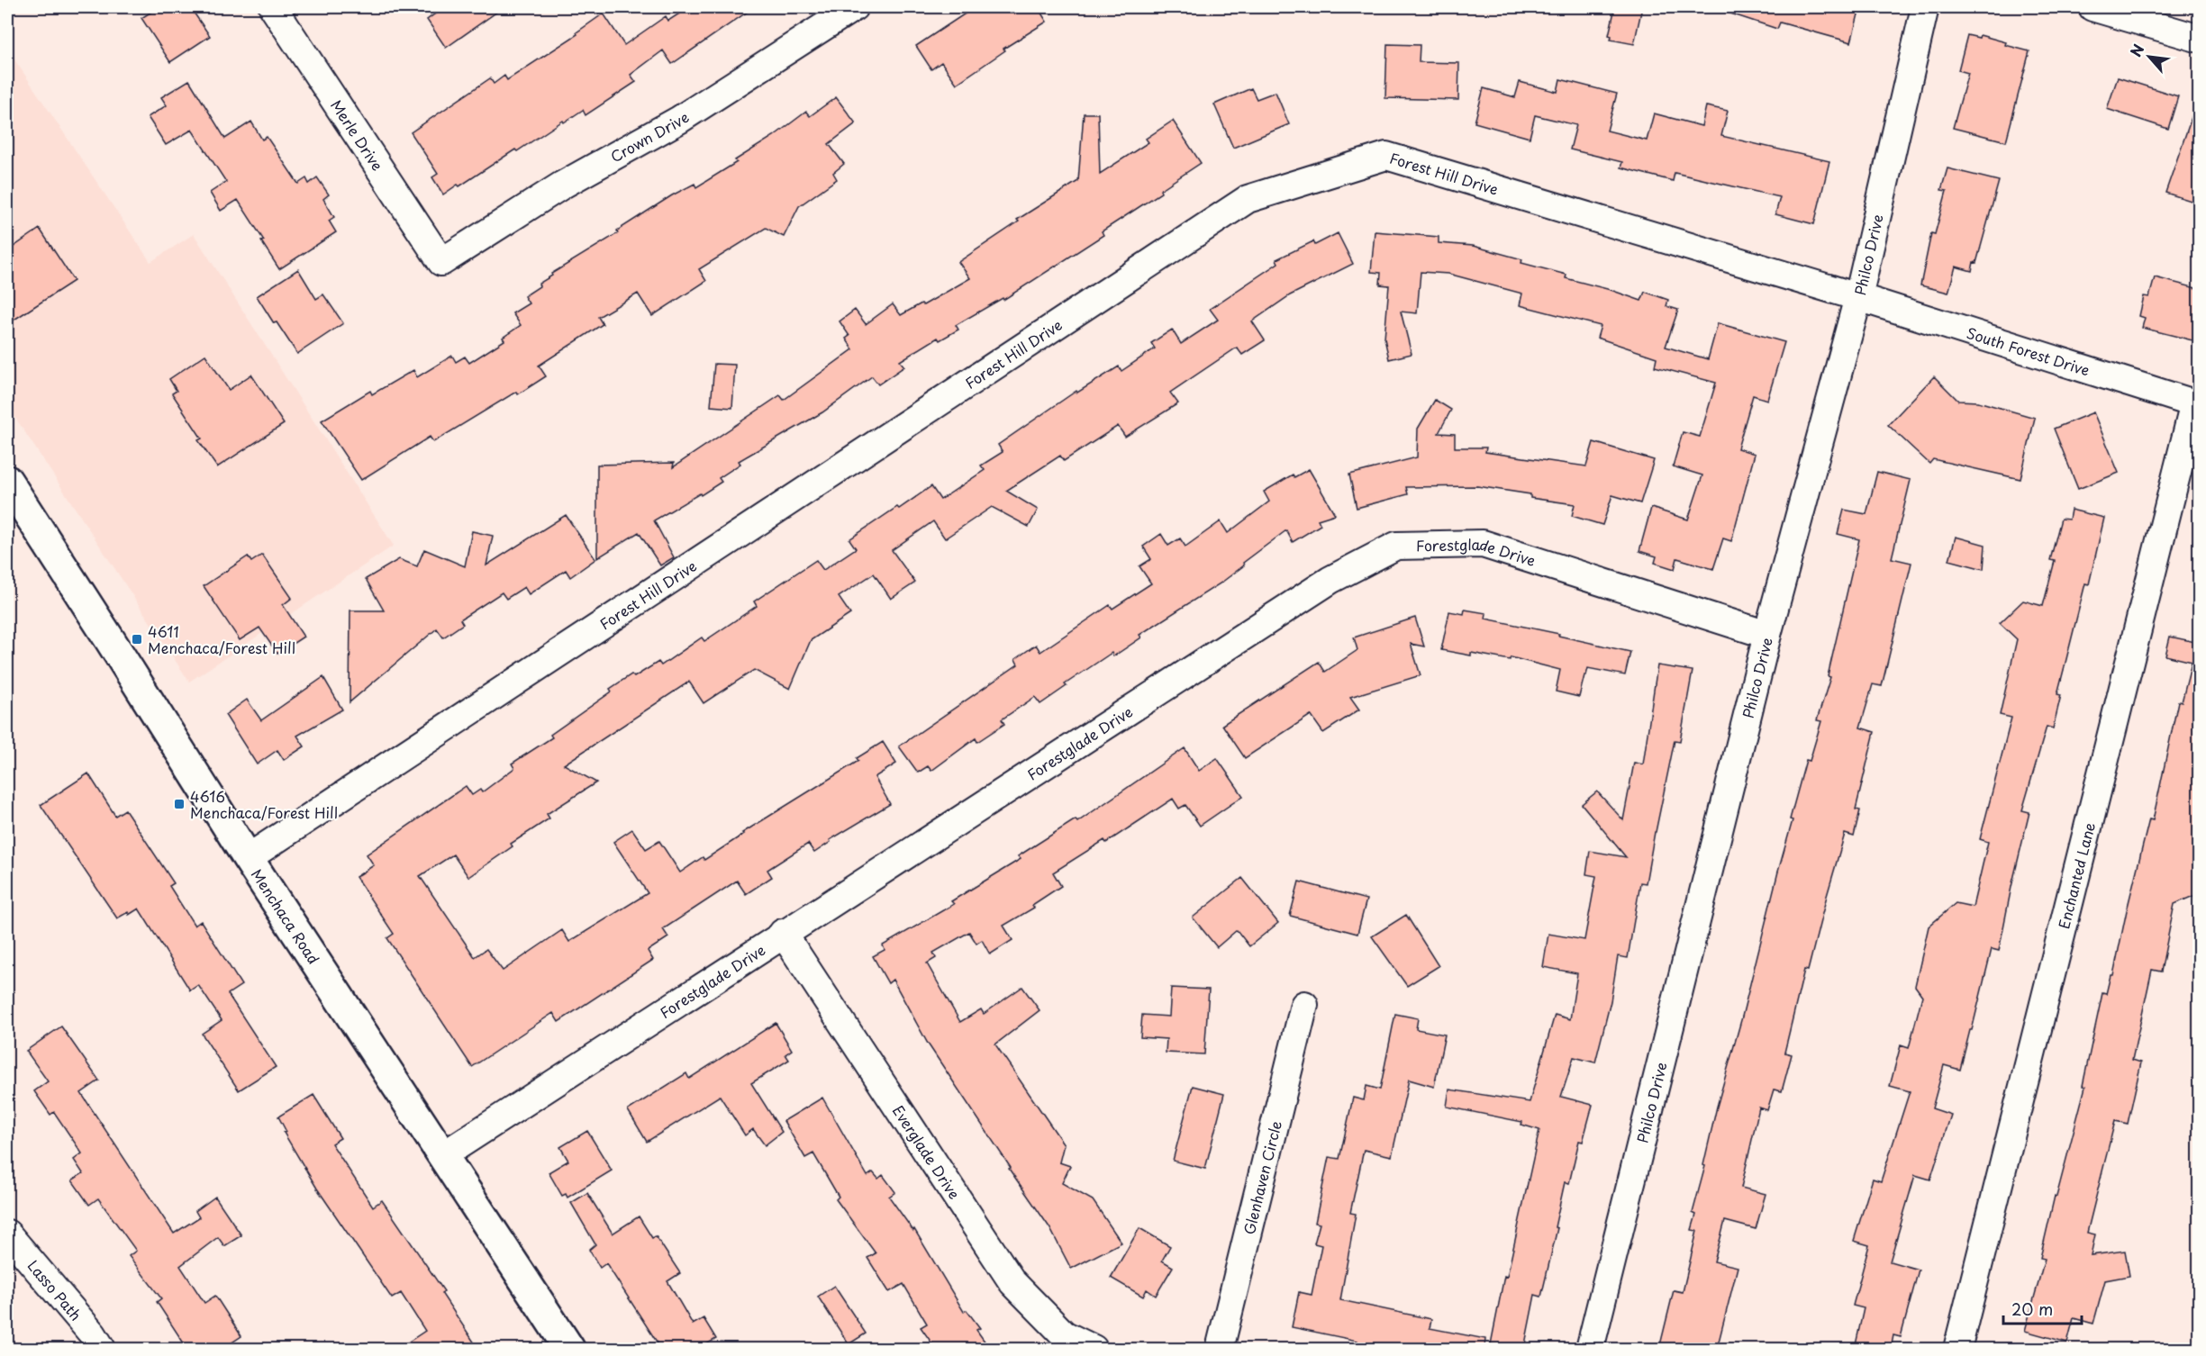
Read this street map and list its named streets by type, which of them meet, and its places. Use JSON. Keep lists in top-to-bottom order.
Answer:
{
  "streets": {
    "main road": ["Menchaca Road"],
    "street": [
      "Merle Drive",
      "Crown Drive",
      "Forest Hill Drive",
      "Philco Drive",
      "South Forest Drive",
      "Forestglade Drive",
      "Enchanted Lane",
      "Everglade Drive",
      "Glenhaven Circle",
      "Lasso Path"
    ]
  },
  "crossings": [
    ["Merle Drive", "Crown Drive"],
    ["Forest Hill Drive", "Philco Drive"],
    ["Forest Hill Drive", "South Forest Drive"],
    ["Forest Hill Drive", "Menchaca Road"],
    ["Philco Drive", "South Forest Drive"],
    ["Philco Drive", "Forestglade Drive"],
    ["South Forest Drive", "Enchanted Lane"],
    ["Forestglade Drive", "Menchaca Road"],
    ["Forestglade Drive", "Everglade Drive"]
  ],
  "places": {
    "transit": ["4611 Menchaca/Forest Hill", "4616 Menchaca/Forest Hill"]
  },
  "scale_bar": "20 m",
  "north": "top left"
}
